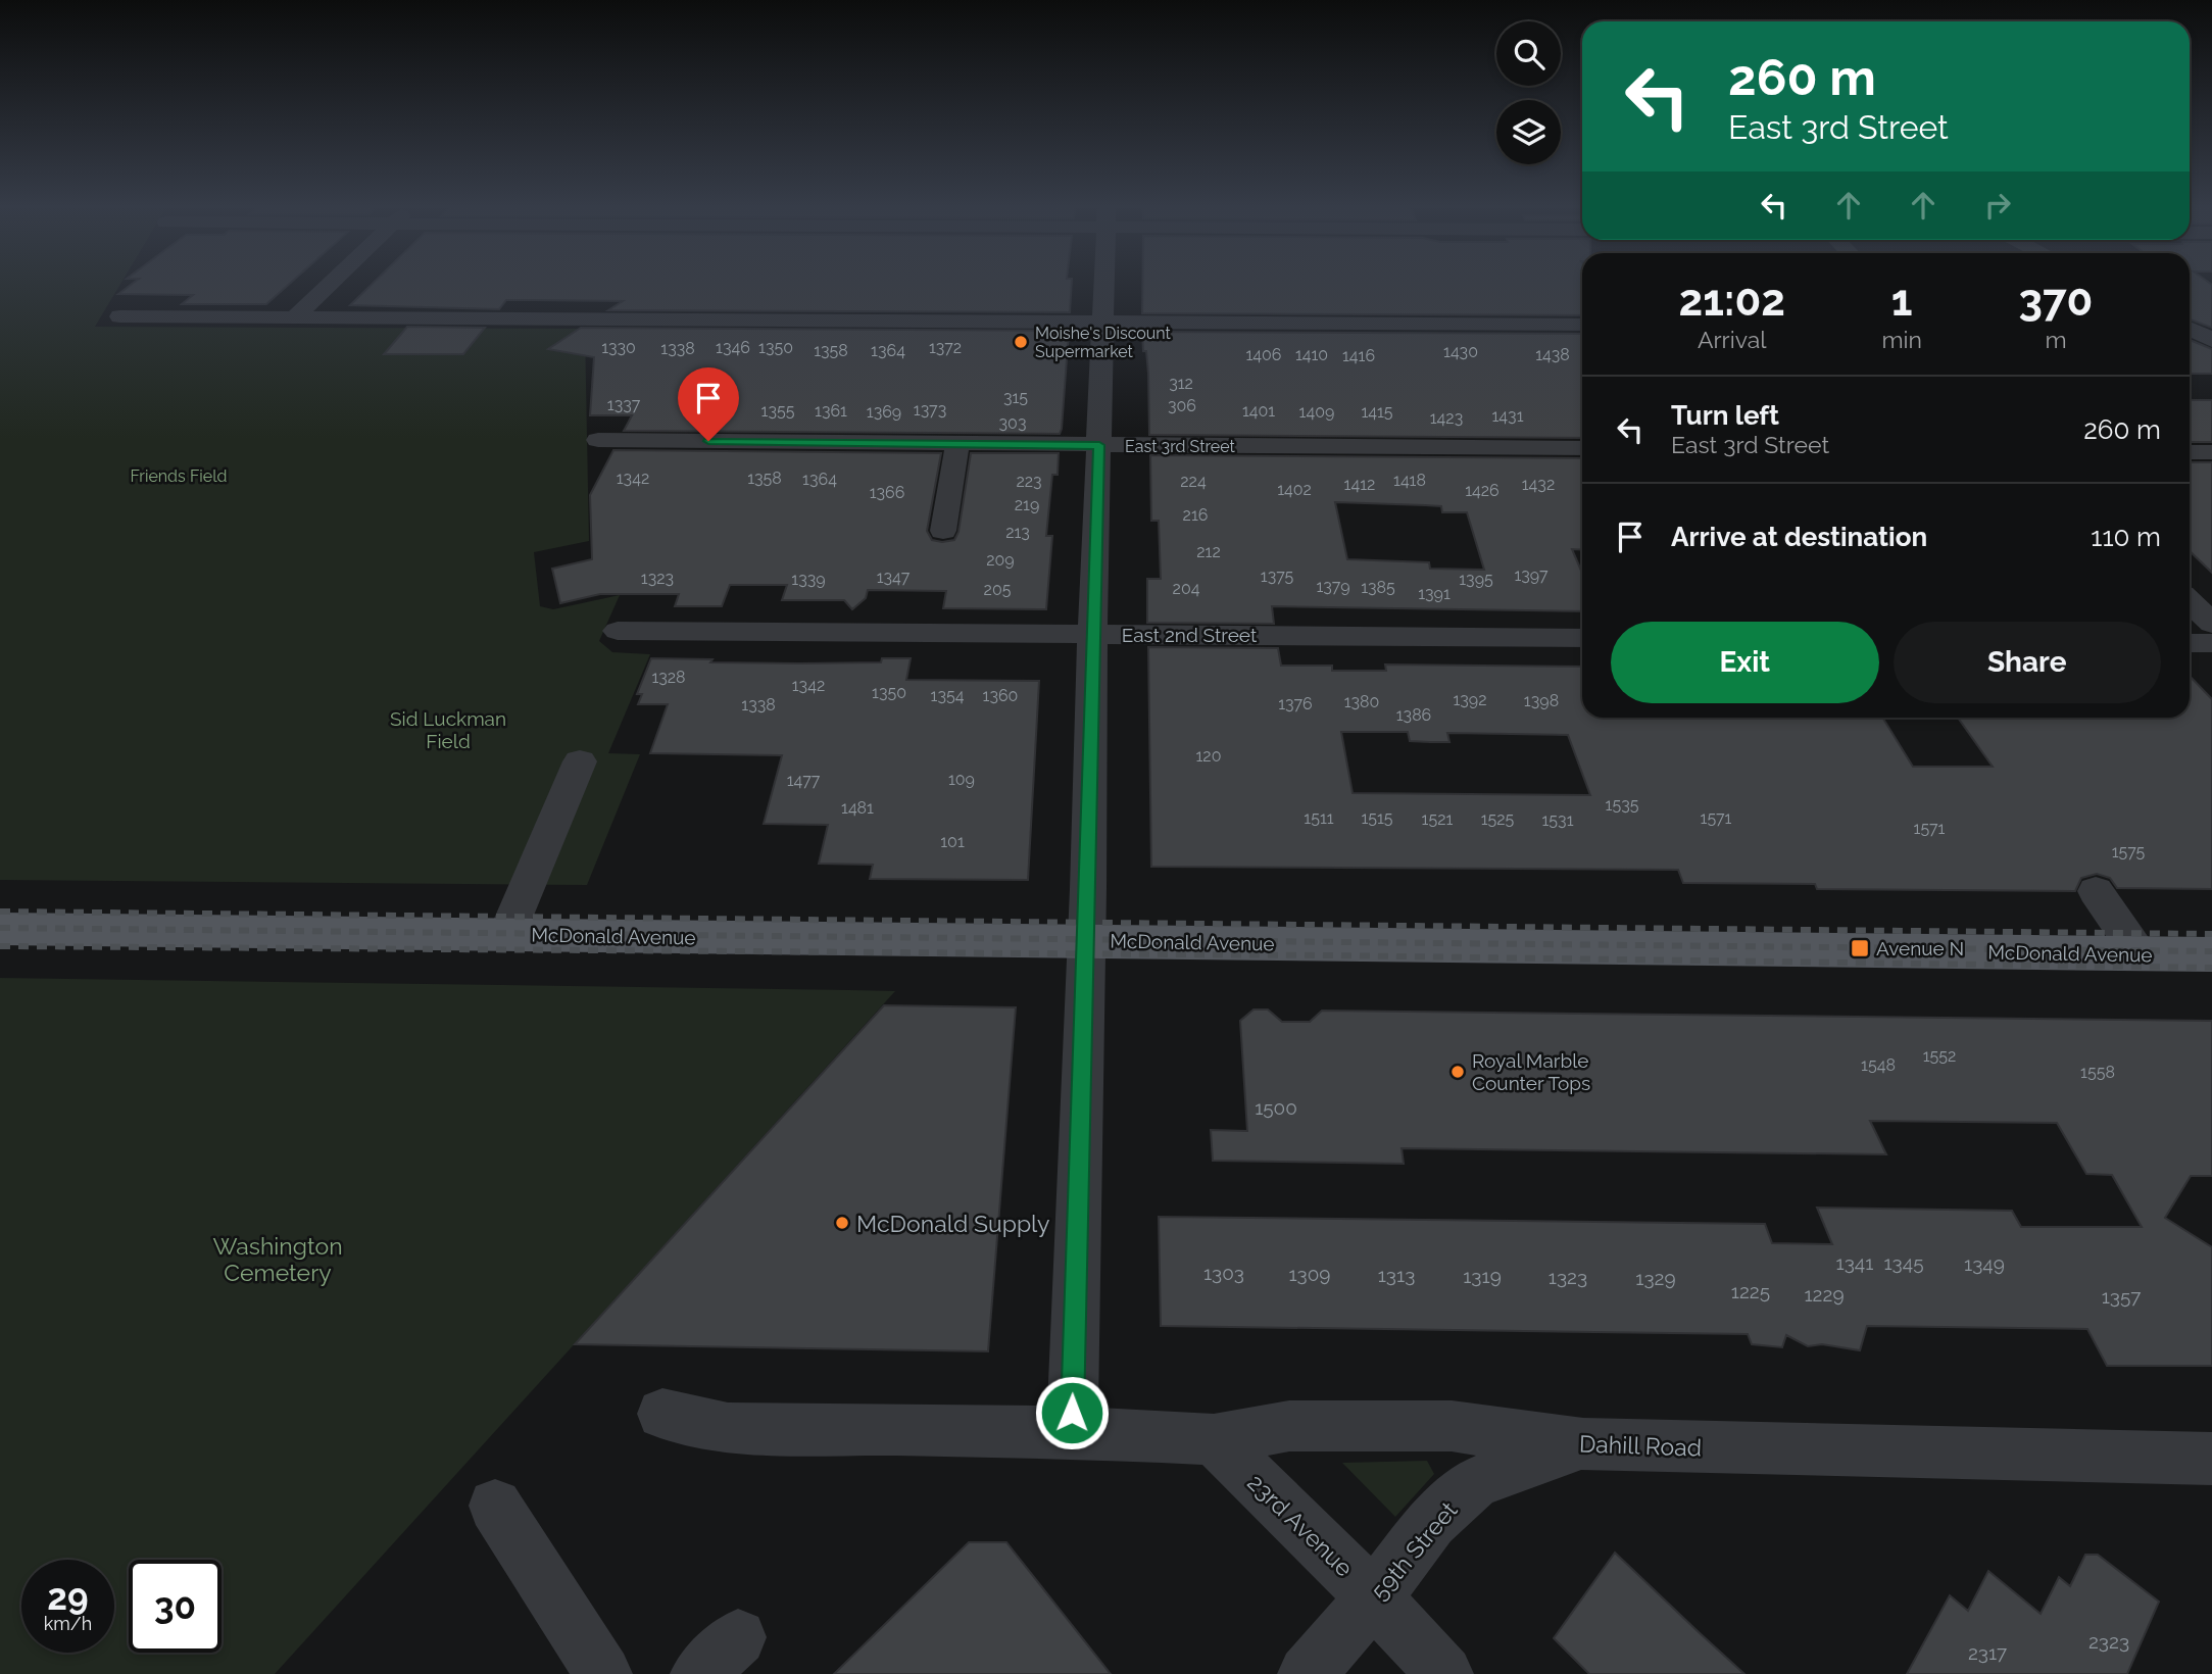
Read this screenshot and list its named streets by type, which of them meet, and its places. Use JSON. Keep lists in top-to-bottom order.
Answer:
{
  "streets": {
    "main road": ["McDonald Avenue"],
    "street": [
      "East 3rd Street",
      "East 2nd Street",
      "Dahill Road",
      "23rd Avenue",
      "59th Street"
    ]
  },
  "crossings": [
    ["Dahill Road", "23rd Avenue"],
    ["Dahill Road", "59th Street"],
    ["23rd Avenue", "59th Street"]
  ],
  "parks": ["Friends Field", "Sid Luckman Field", "Washington Cemetery"],
  "places": {
    "other": ["Moishe's Discount Supermarket", "Royal Marble Counter Tops", "McDonald Supply"],
    "transit": ["Avenue N"]
  },
  "house_numbers": [
    "1330",
    "1346",
    "1350",
    "1372",
    "1338",
    "1358",
    "1364",
    "1430",
    "1406",
    "1410",
    "1438",
    "1416",
    "312",
    "315",
    "1337",
    "306",
    "1373",
    "1355",
    "1361",
    "1401",
    "1369",
    "1409",
    "1415",
    "1431",
    "1423",
    "303",
    "1342",
    "1358",
    "1364",
    "1418",
    "223",
    "224",
    "1412",
    "1432",
    "1402",
    "1426",
    "1366",
    "219",
    "216",
    "213",
    "212",
    "209",
    "1397",
    "1375",
    "1347",
    "1323",
    "1339",
    "1395",
    "1379",
    "1385",
    "204",
    "205",
    "1391",
    "1328",
    "1342",
    "1350",
    "1354",
    "1360",
    "1392",
    "1398",
    "1380",
    "1376",
    "1338",
    "1386",
    "120",
    "109",
    "1477",
    "1535",
    "1481",
    "1511",
    "1515",
    "1571",
    "1521",
    "1525",
    "1531",
    "1571",
    "101",
    "1575",
    "1552",
    "1548",
    "1558",
    "1500",
    "1341",
    "1345",
    "1349",
    "1303",
    "1309",
    "1313",
    "1319",
    "1323",
    "1329",
    "1225",
    "1229",
    "1357",
    "2323",
    "2317"
  ],
  "page": {
    "turn": ["260 m", "East 3rd Street"],
    "eta": [
      "21:02",
      "Arrival",
      "1",
      "min",
      "370",
      "m"
    ],
    "list": [
      {
        "name": "Turn left",
        "note": "East 3rd Street",
        "value": "260 m"
      },
      {
        "name": "Arrive at destination",
        "value": "110 m"
      }
    ],
    "buttons": ["Exit", "Share"],
    "speed": "29 km/h",
    "limit": "30"
  }
}
